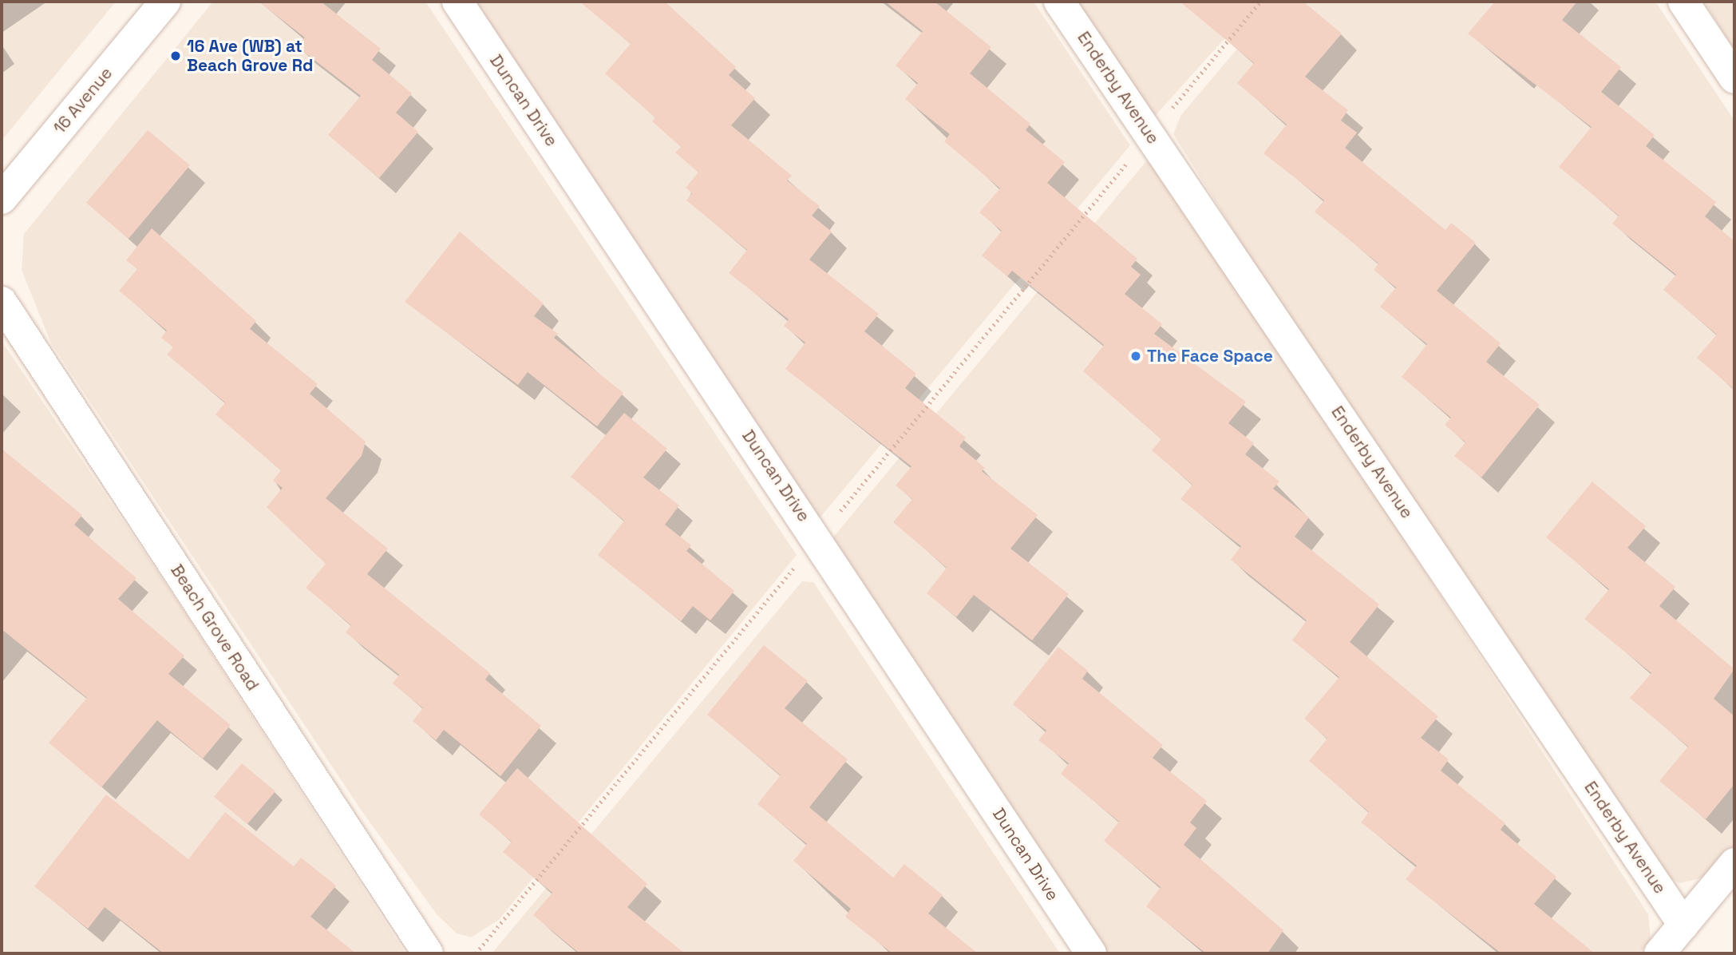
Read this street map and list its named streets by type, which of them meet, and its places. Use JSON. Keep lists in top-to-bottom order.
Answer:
{
  "streets": {
    "street": [
      "Enderby Avenue",
      "16 Avenue",
      "Duncan Drive",
      "Beach Grove Road"
    ]
  },
  "places": ["16 Ave (WB) at Beach Grove Rd", "The Face Space"]
}
